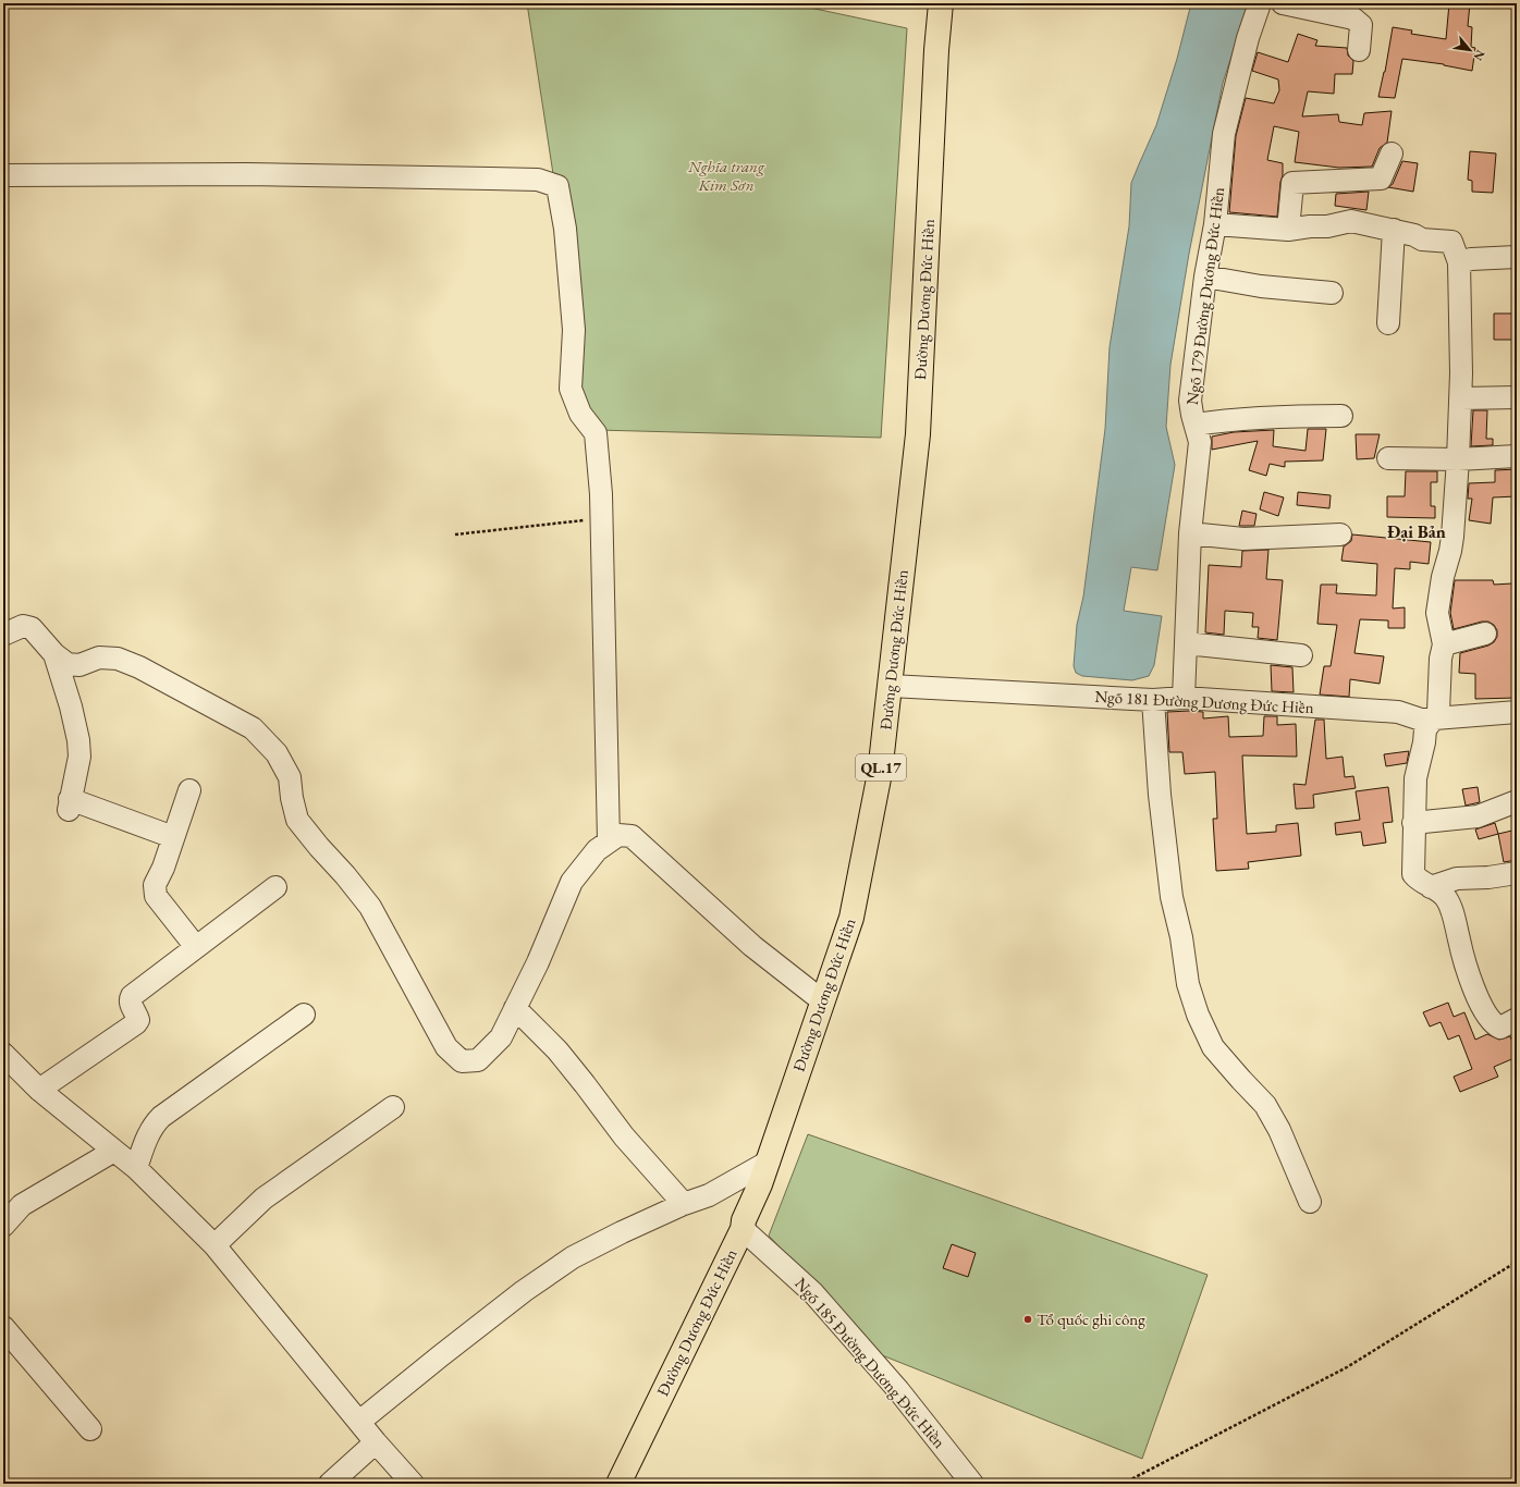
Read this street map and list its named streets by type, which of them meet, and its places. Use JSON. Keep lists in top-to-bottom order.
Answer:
{
  "streets": {
    "highway": ["Đường Dương Đức Hiền", "QL.17"],
    "street": ["Ngõ 179 Đường Dương Đức Hiền", "Ngõ 181 Đường Dương Đức Hiền", "Ngõ 185 Đường Dương Đức Hiền"]
  },
  "crossings": [
    ["Ngõ 179 Đường Dương Đức Hiền", "Ngõ 181 Đường Dương Đức Hiền"],
    ["Đường Dương Đức Hiền", "Ngõ 181 Đường Dương Đức Hiền"],
    ["Đường Dương Đức Hiền", "Ngõ 185 Đường Dương Đức Hiền"]
  ],
  "districts": ["Đại Bản"],
  "parks": ["Nghĩa trang Kim Sơn"],
  "places": ["Tổ quốc ghi công"],
  "north": "bottom right"
}
